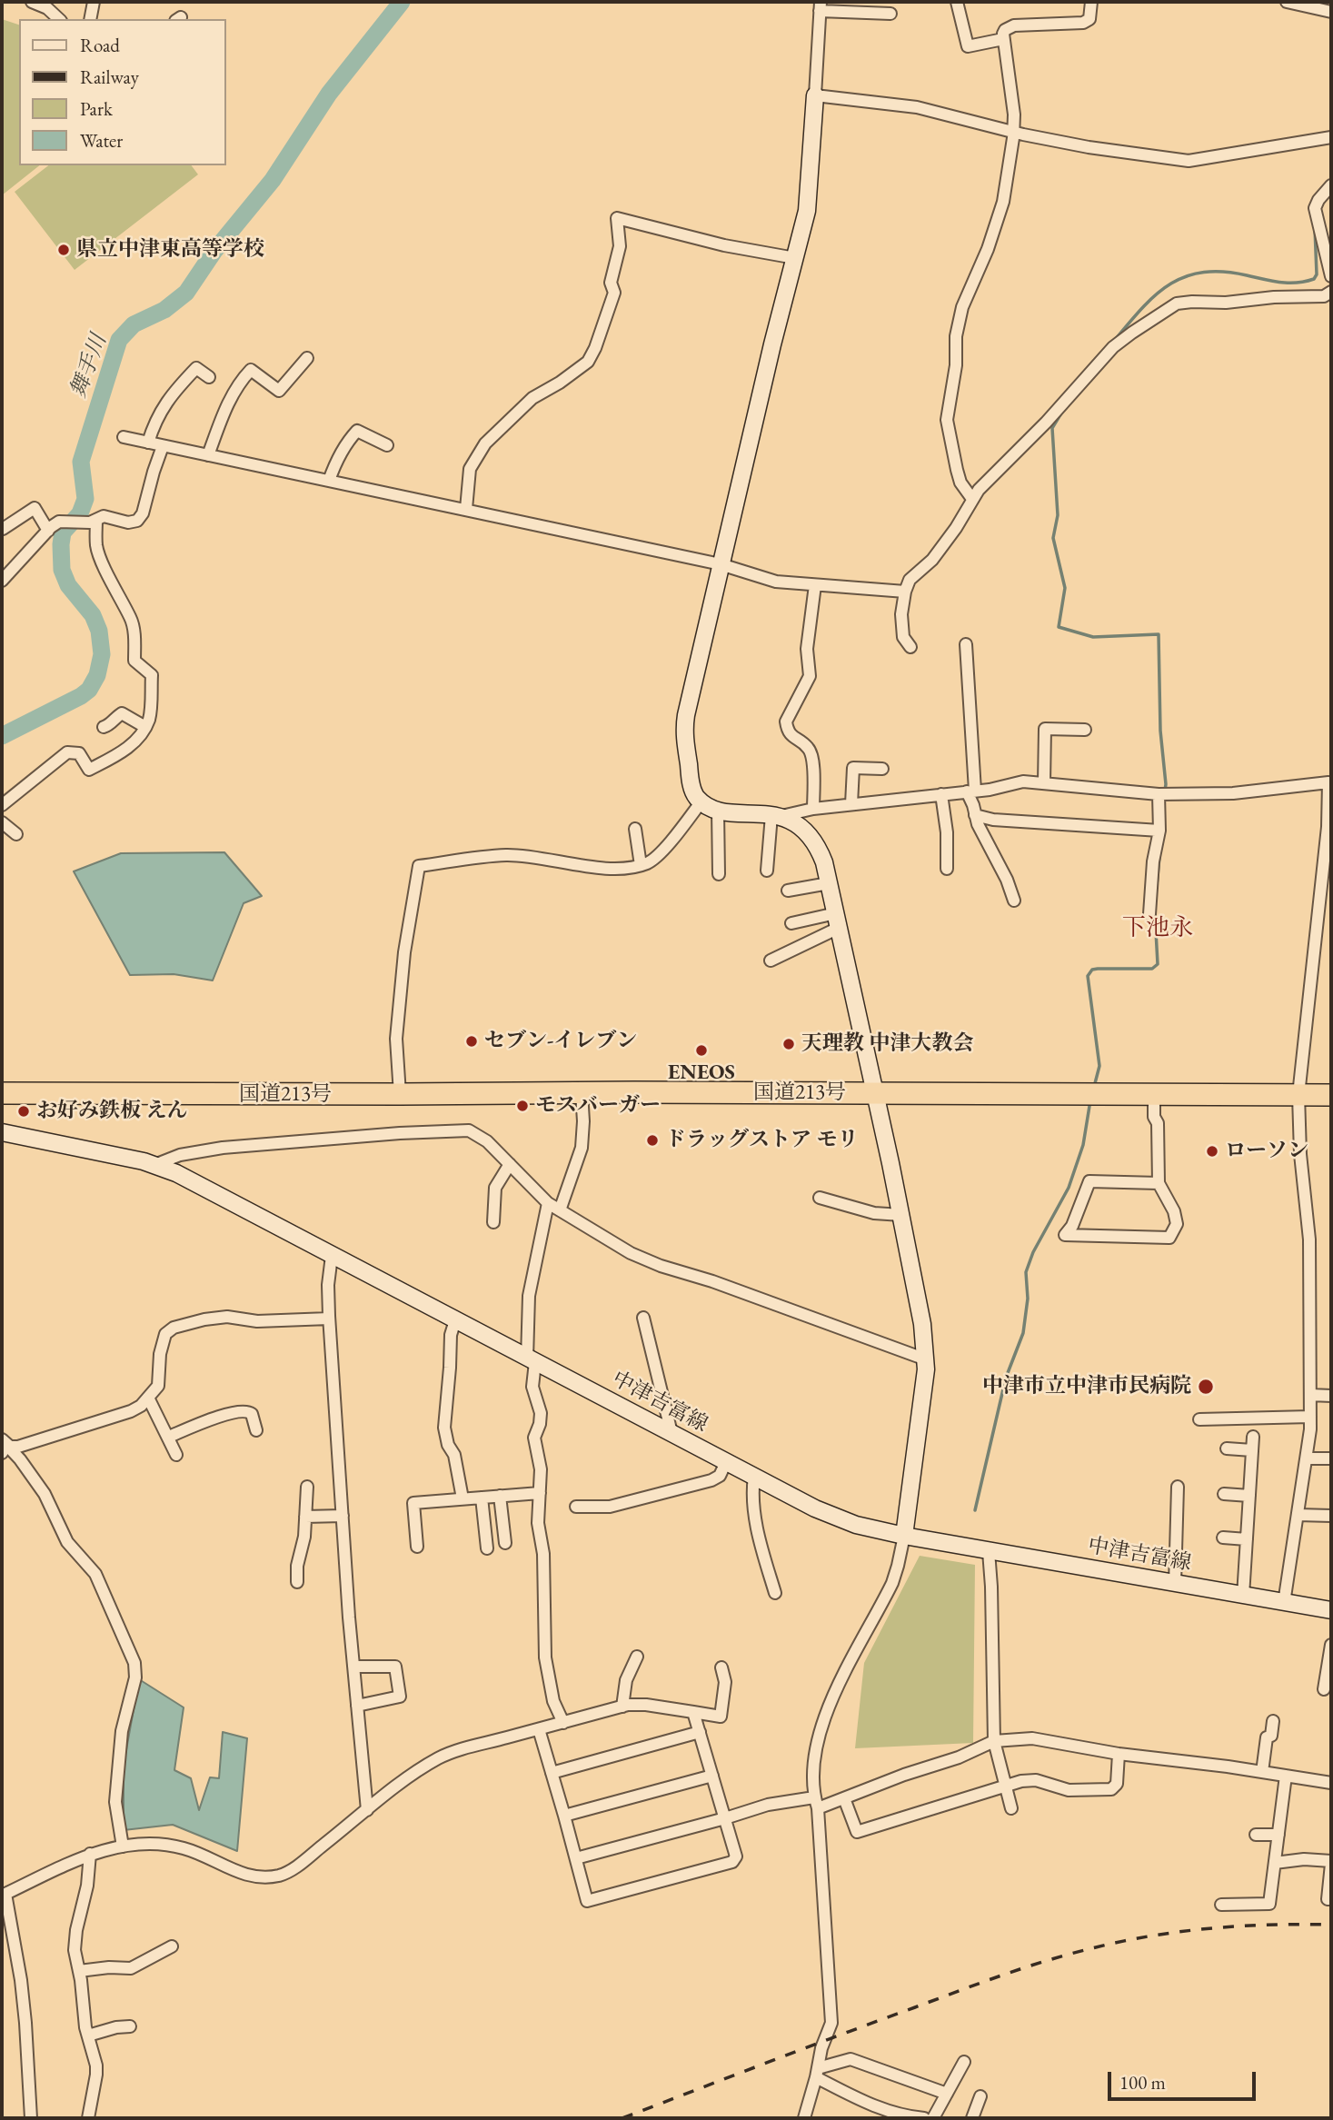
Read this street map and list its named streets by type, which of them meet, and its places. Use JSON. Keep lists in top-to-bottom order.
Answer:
{
  "streets": {
    "highway": ["国道213号"],
    "street": ["中津吉富線"]
  },
  "districts": ["下池永"],
  "water": ["舞手川"],
  "places": [
    "県立中津東高等学校",
    "セブン-イレブン",
    "天理教 中津大教会",
    "ENEOS",
    "モスバーガー",
    "お好み鉄板 えん",
    "ドラッグストア モリ",
    "ローソン",
    "中津市立中津市民病院"
  ],
  "legend": [
    "Road",
    "Railway",
    "Park",
    "Water"
  ],
  "scale_bar": "100 m"
}
